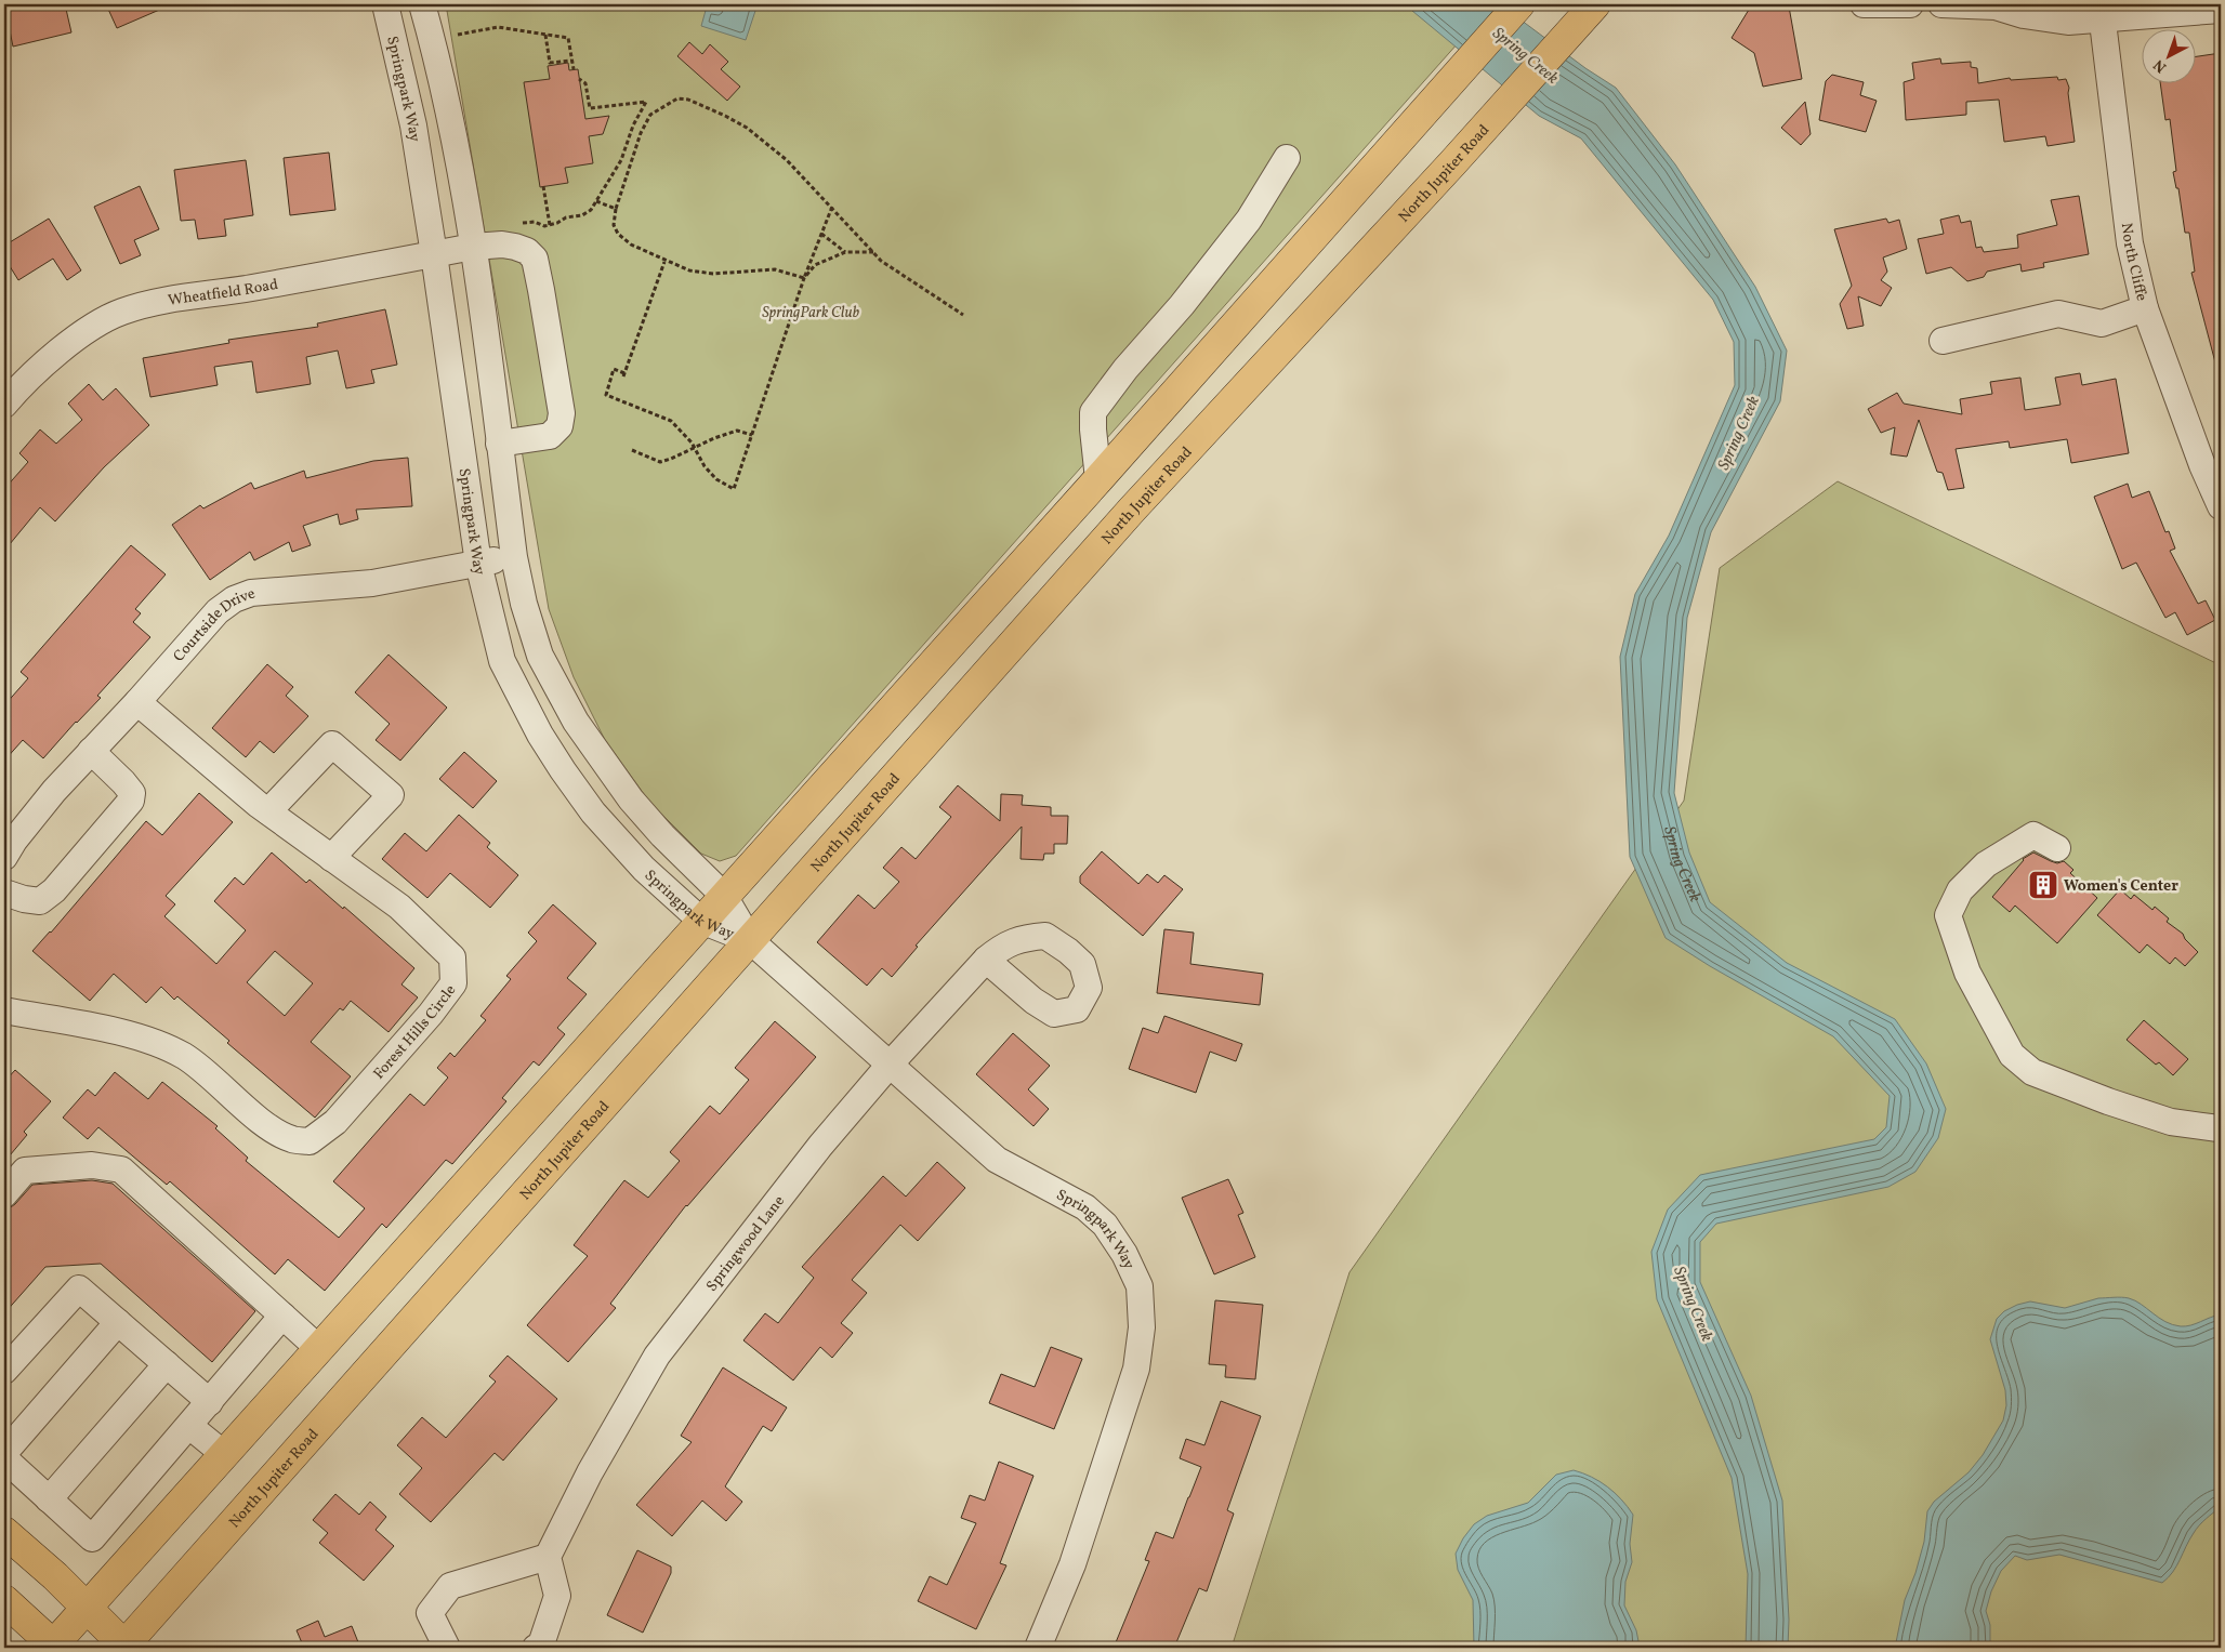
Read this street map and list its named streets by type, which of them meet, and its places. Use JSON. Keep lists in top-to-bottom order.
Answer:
{
  "streets": {
    "main road": ["North Jupiter Road"],
    "street": [
      "Springpark Way",
      "North Cliffe",
      "Wheatfield Road",
      "Courtside Drive",
      "Forest Hills Circle",
      "Springwood Lane"
    ]
  },
  "crossings": [
    ["Springpark Way", "North Jupiter Road"],
    ["Springpark Way", "Wheatfield Road"],
    ["Springpark Way", "Courtside Drive"],
    ["Springpark Way", "Springwood Lane"],
    ["Courtside Drive", "Forest Hills Circle"]
  ],
  "water": ["Spring Creek"],
  "parks": ["SpringPark Club"],
  "places": {
    "building": ["Women's Center"]
  },
  "north": "bottom left"
}
